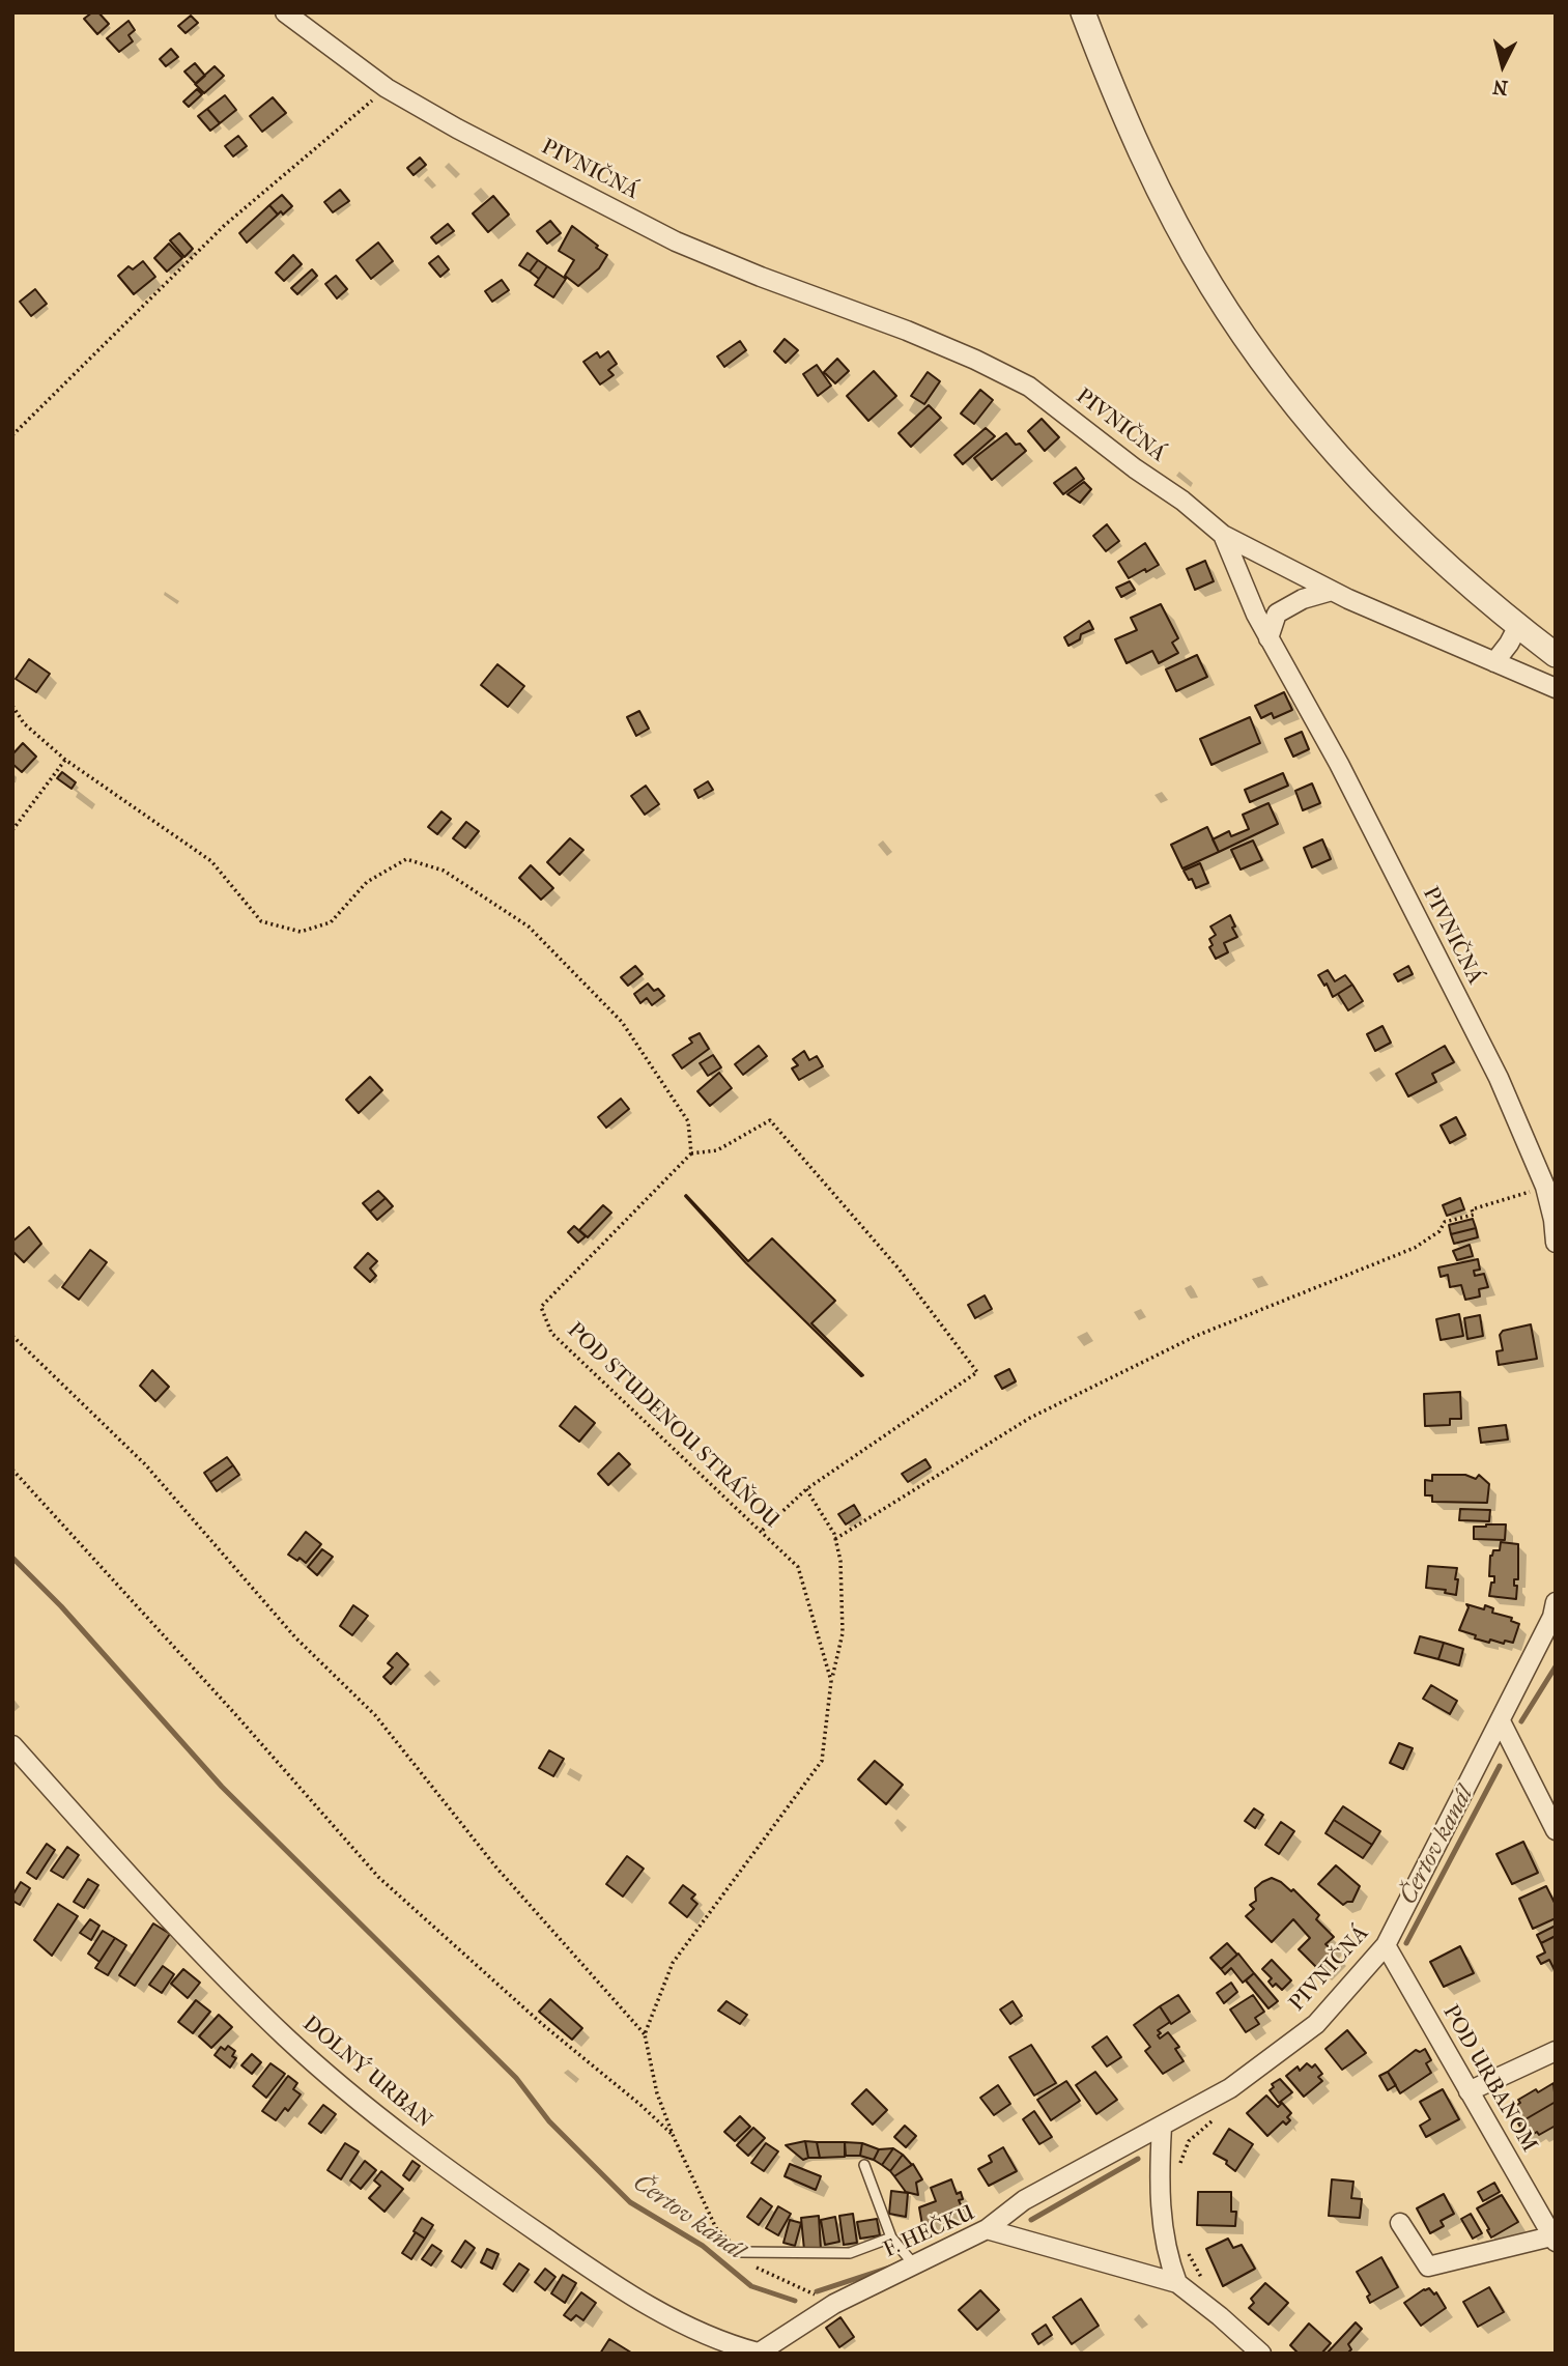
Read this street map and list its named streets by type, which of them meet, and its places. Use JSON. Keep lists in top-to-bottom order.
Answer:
{
  "streets": {
    "street": [
      "PIVNIČNÁ",
      "DOLNÝ URBAN",
      "POD URBANOM",
      "F. HEČKU"
    ],
    "path": ["POD STUDENOU STRÁŇOU"]
  },
  "crossings": [
    ["PIVNIČNÁ", "POD URBANOM"],
    ["PIVNIČNÁ", "F. HEČKU"],
    ["DOLNÝ URBAN", "F. HEČKU"]
  ],
  "water": ["Čertov kanál"],
  "north": "bottom"
}
